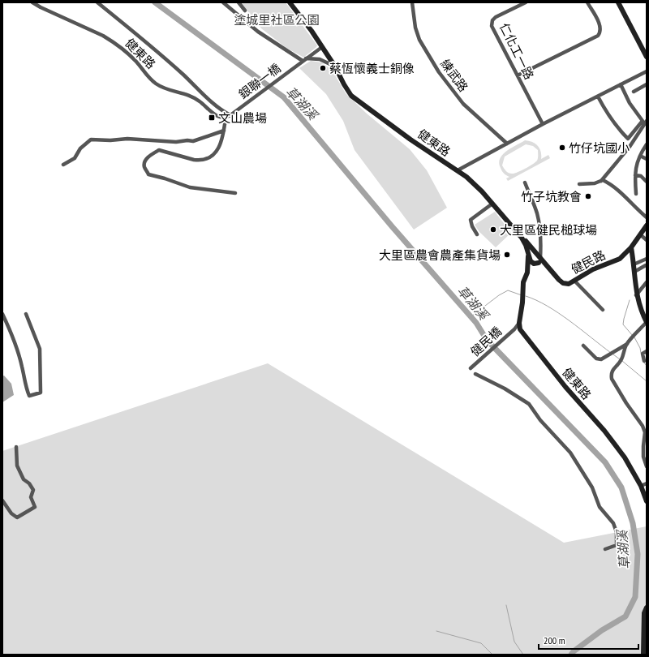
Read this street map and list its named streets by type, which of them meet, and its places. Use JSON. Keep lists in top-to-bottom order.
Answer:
{
  "streets": {
    "street": [
      "仁化工一路",
      "健東路",
      "練武路",
      "銀聯一橋",
      "健民路",
      "健民橋"
    ]
  },
  "crossings": [
    ["健東路", "健民路"],
    ["健東路", "健民橋"]
  ],
  "water": ["草湖溪"],
  "parks": ["塗城里社區公園"],
  "places": {
    "other": [
      "蔡恆懷義士銅像",
      "竹仔坑國小",
      "竹子坑教會",
      "大里區健民槌球場",
      "大里區農會農產集貨場"
    ],
    "transit": ["文山農場"]
  },
  "scale_bar": "200 m"
}
